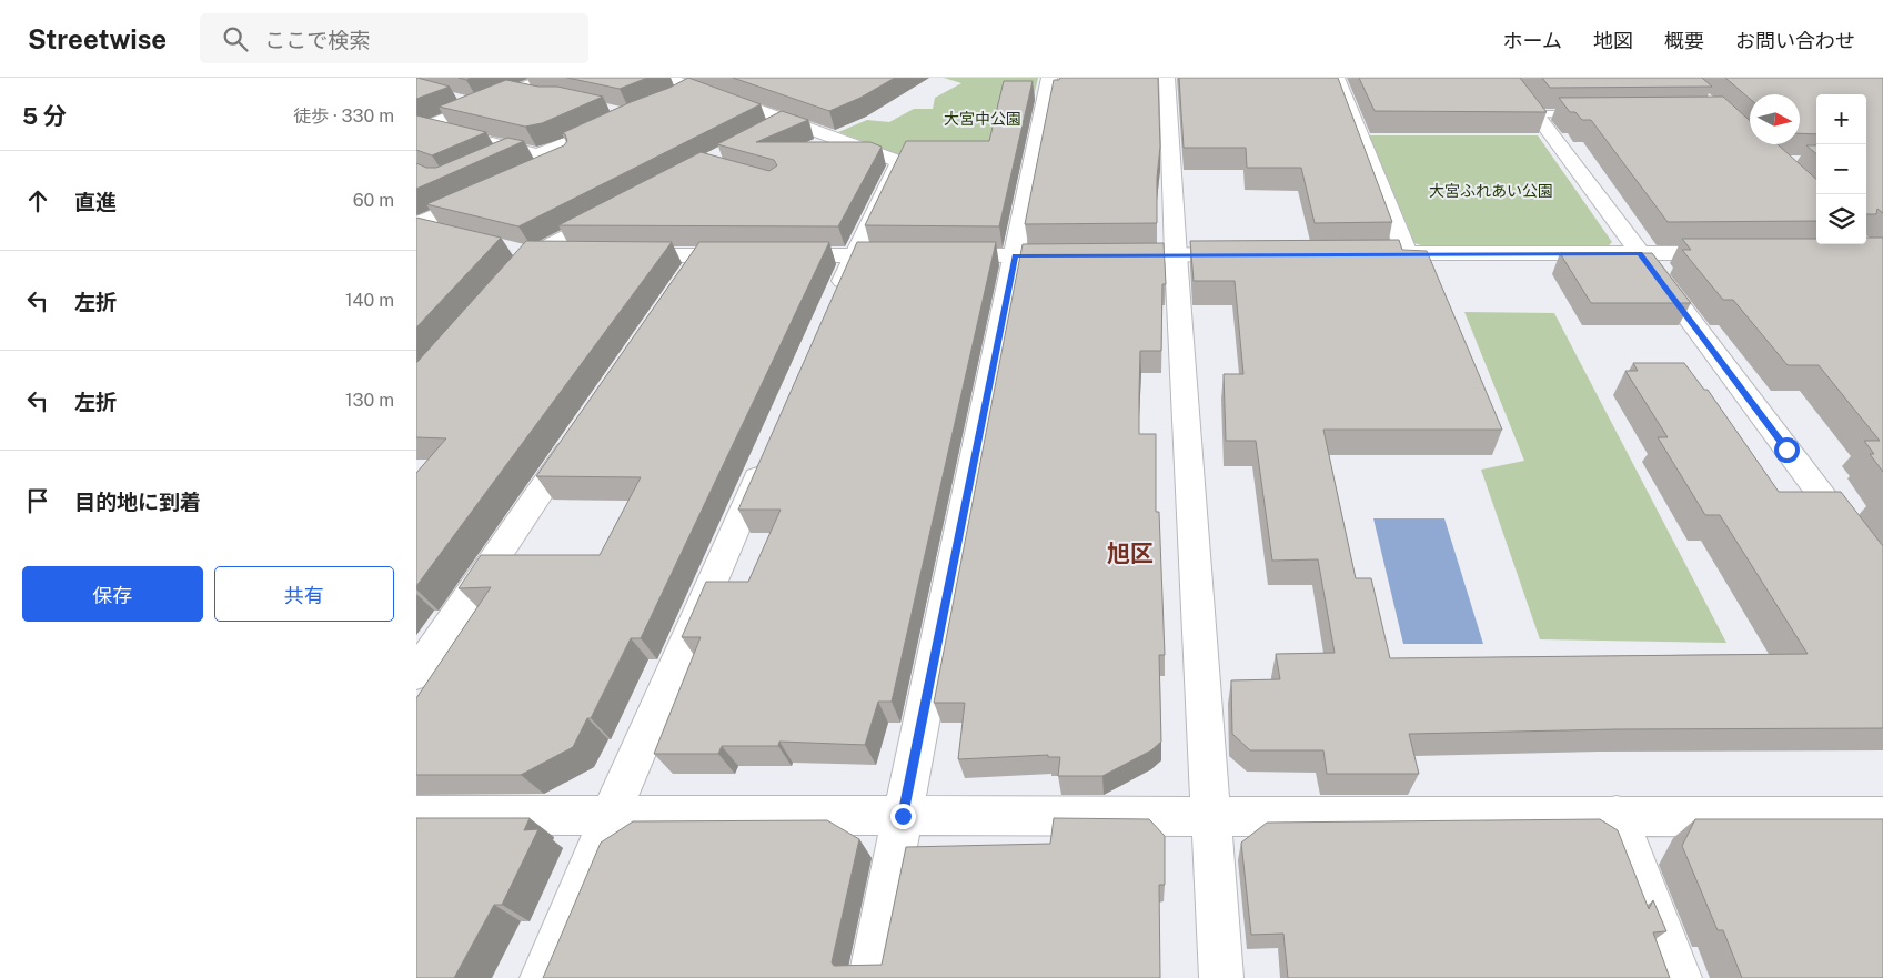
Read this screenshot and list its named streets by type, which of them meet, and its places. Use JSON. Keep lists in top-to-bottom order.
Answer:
{
  "districts": ["旭区"],
  "parks": ["大宮中公園", "大宮ふれあい公園"],
  "north": "right",
  "page": {
    "header": "Streetwise",
    "search": "ここで検索",
    "nav": [
      "ホーム",
      "地図",
      "概要",
      "お問い合わせ"
    ],
    "heading": ["5 分", "徒歩 · 330 m"],
    "map_buttons": ["+", "−"],
    "list": [
      ["直進", "60 m"],
      ["左折", "140 m"],
      ["左折", "130 m"],
      "目的地に到着"
    ],
    "buttons": ["保存", "共有"]
  }
}
